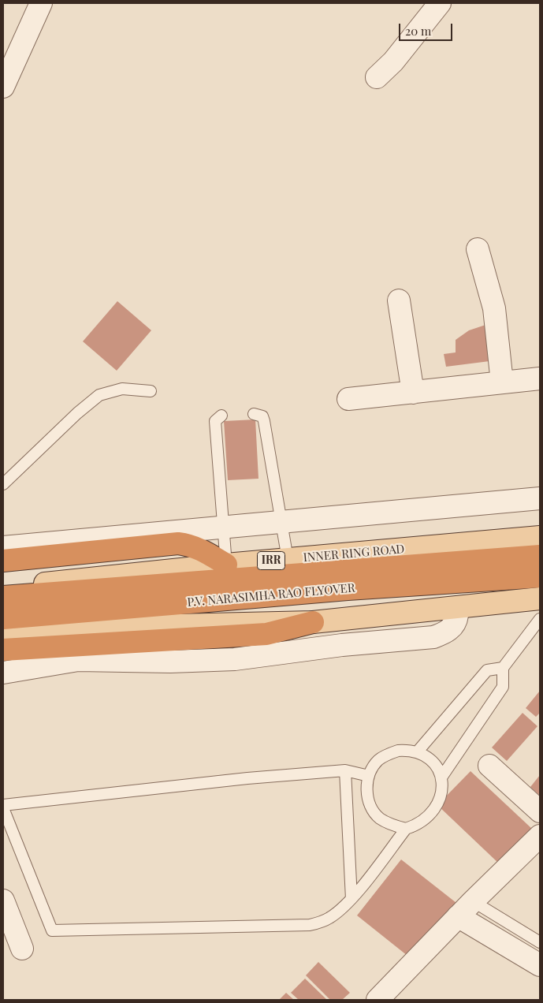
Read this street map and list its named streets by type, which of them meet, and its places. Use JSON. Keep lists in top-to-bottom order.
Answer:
{
  "streets": {
    "highway": ["P.V. NARASIMHA RAO FLYOVER"],
    "main road": ["INNER RING ROAD", "IRR"]
  },
  "scale_bar": "20 m"
}
